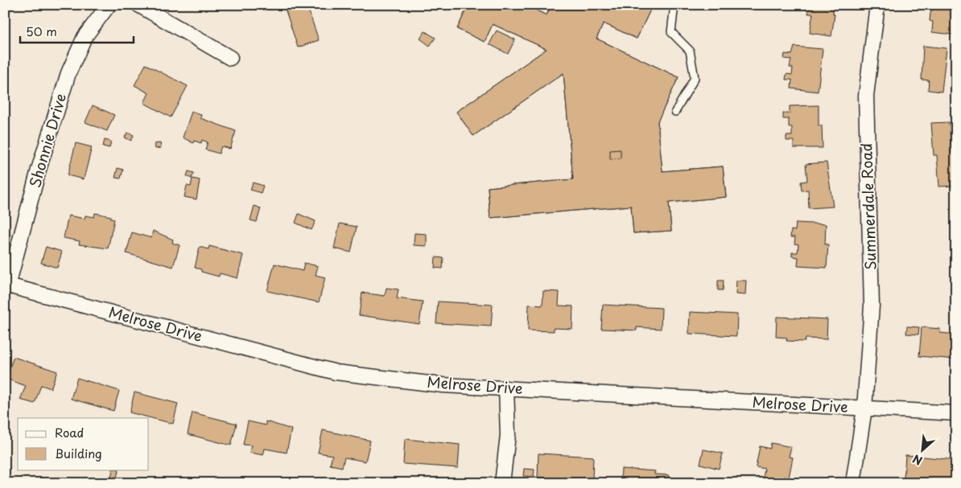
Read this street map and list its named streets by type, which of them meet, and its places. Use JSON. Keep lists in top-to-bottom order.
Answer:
{
  "streets": {
    "street": ["Shonnie Drive", "Summerdale Road", "Melrose Drive"]
  },
  "crossings": [
    ["Shonnie Drive", "Melrose Drive"],
    ["Summerdale Road", "Melrose Drive"]
  ],
  "legend": ["Road", "Building"],
  "scale_bar": "50 m",
  "north": "bottom left"
}
